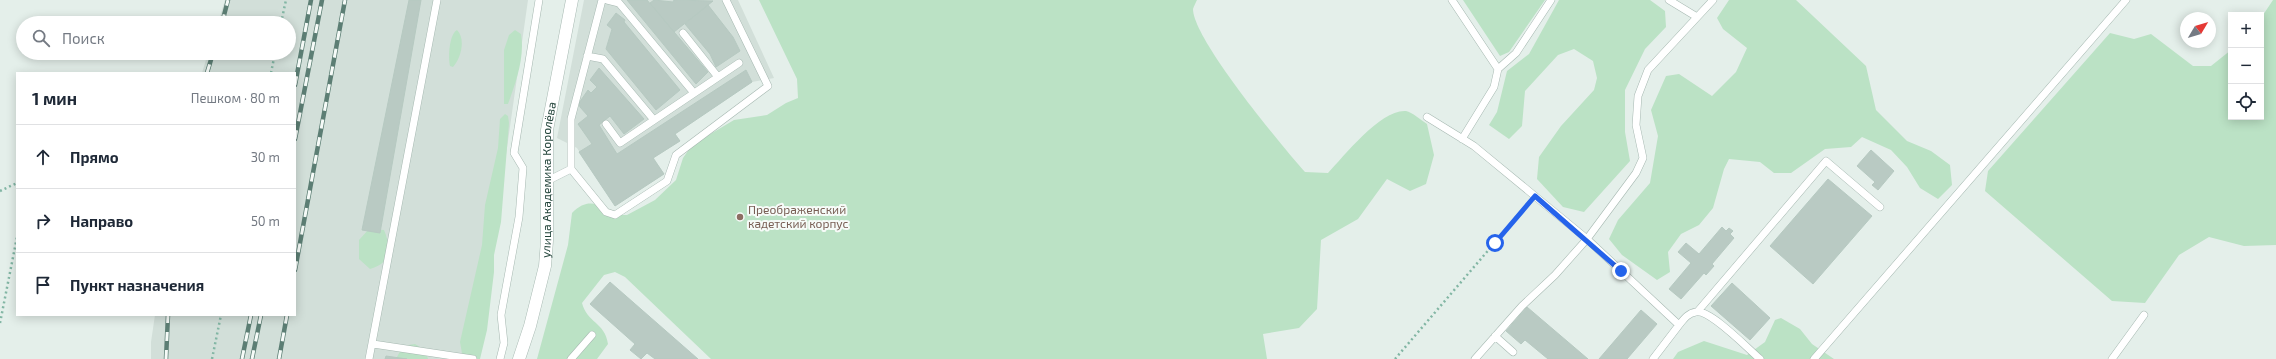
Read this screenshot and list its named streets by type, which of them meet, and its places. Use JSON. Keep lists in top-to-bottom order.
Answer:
{
  "streets": {
    "street": ["улица Академика Королёва"]
  },
  "places": ["Преображенский кадетский корпус"],
  "north": "top right",
  "page": {
    "map_buttons": ["+", "−"],
    "search": "Поиск",
    "heading": ["1 мин", "Пешком · 80 m"],
    "list": [
      ["Прямо", "30 m"],
      ["Направо", "50 m"],
      "Пункт назначения"
    ]
  }
}
